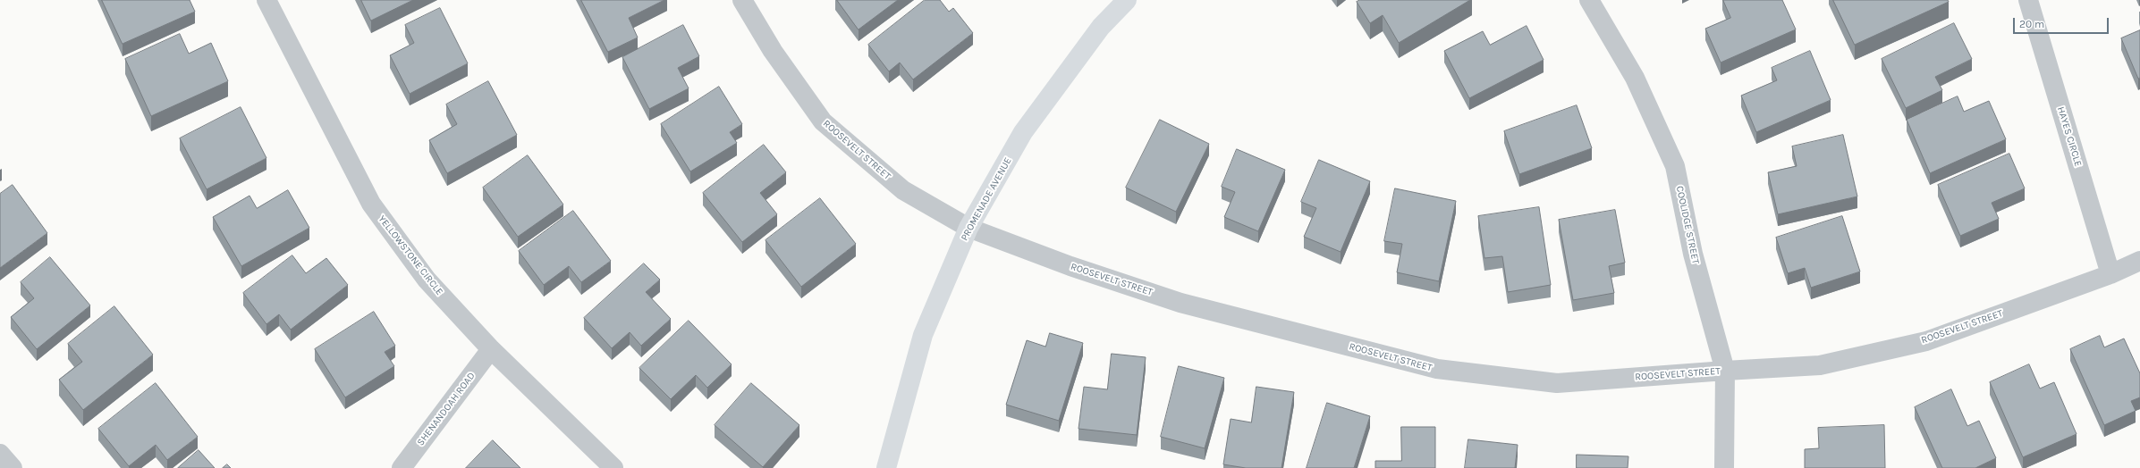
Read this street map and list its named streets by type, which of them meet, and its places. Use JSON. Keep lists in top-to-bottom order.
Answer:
{
  "streets": {
    "main road": ["PROMENADE AVENUE"],
    "street": [
      "HAYES CIRCLE",
      "ROOSEVELT STREET",
      "COOLIDGE STREET",
      "YELLOWSTONE CIRCLE",
      "SHENANDOAH ROAD"
    ]
  },
  "crossings": [
    ["HAYES CIRCLE", "ROOSEVELT STREET"],
    ["ROOSEVELT STREET", "PROMENADE AVENUE"],
    ["ROOSEVELT STREET", "COOLIDGE STREET"],
    ["YELLOWSTONE CIRCLE", "SHENANDOAH ROAD"]
  ],
  "scale_bar": "20 m"
}
